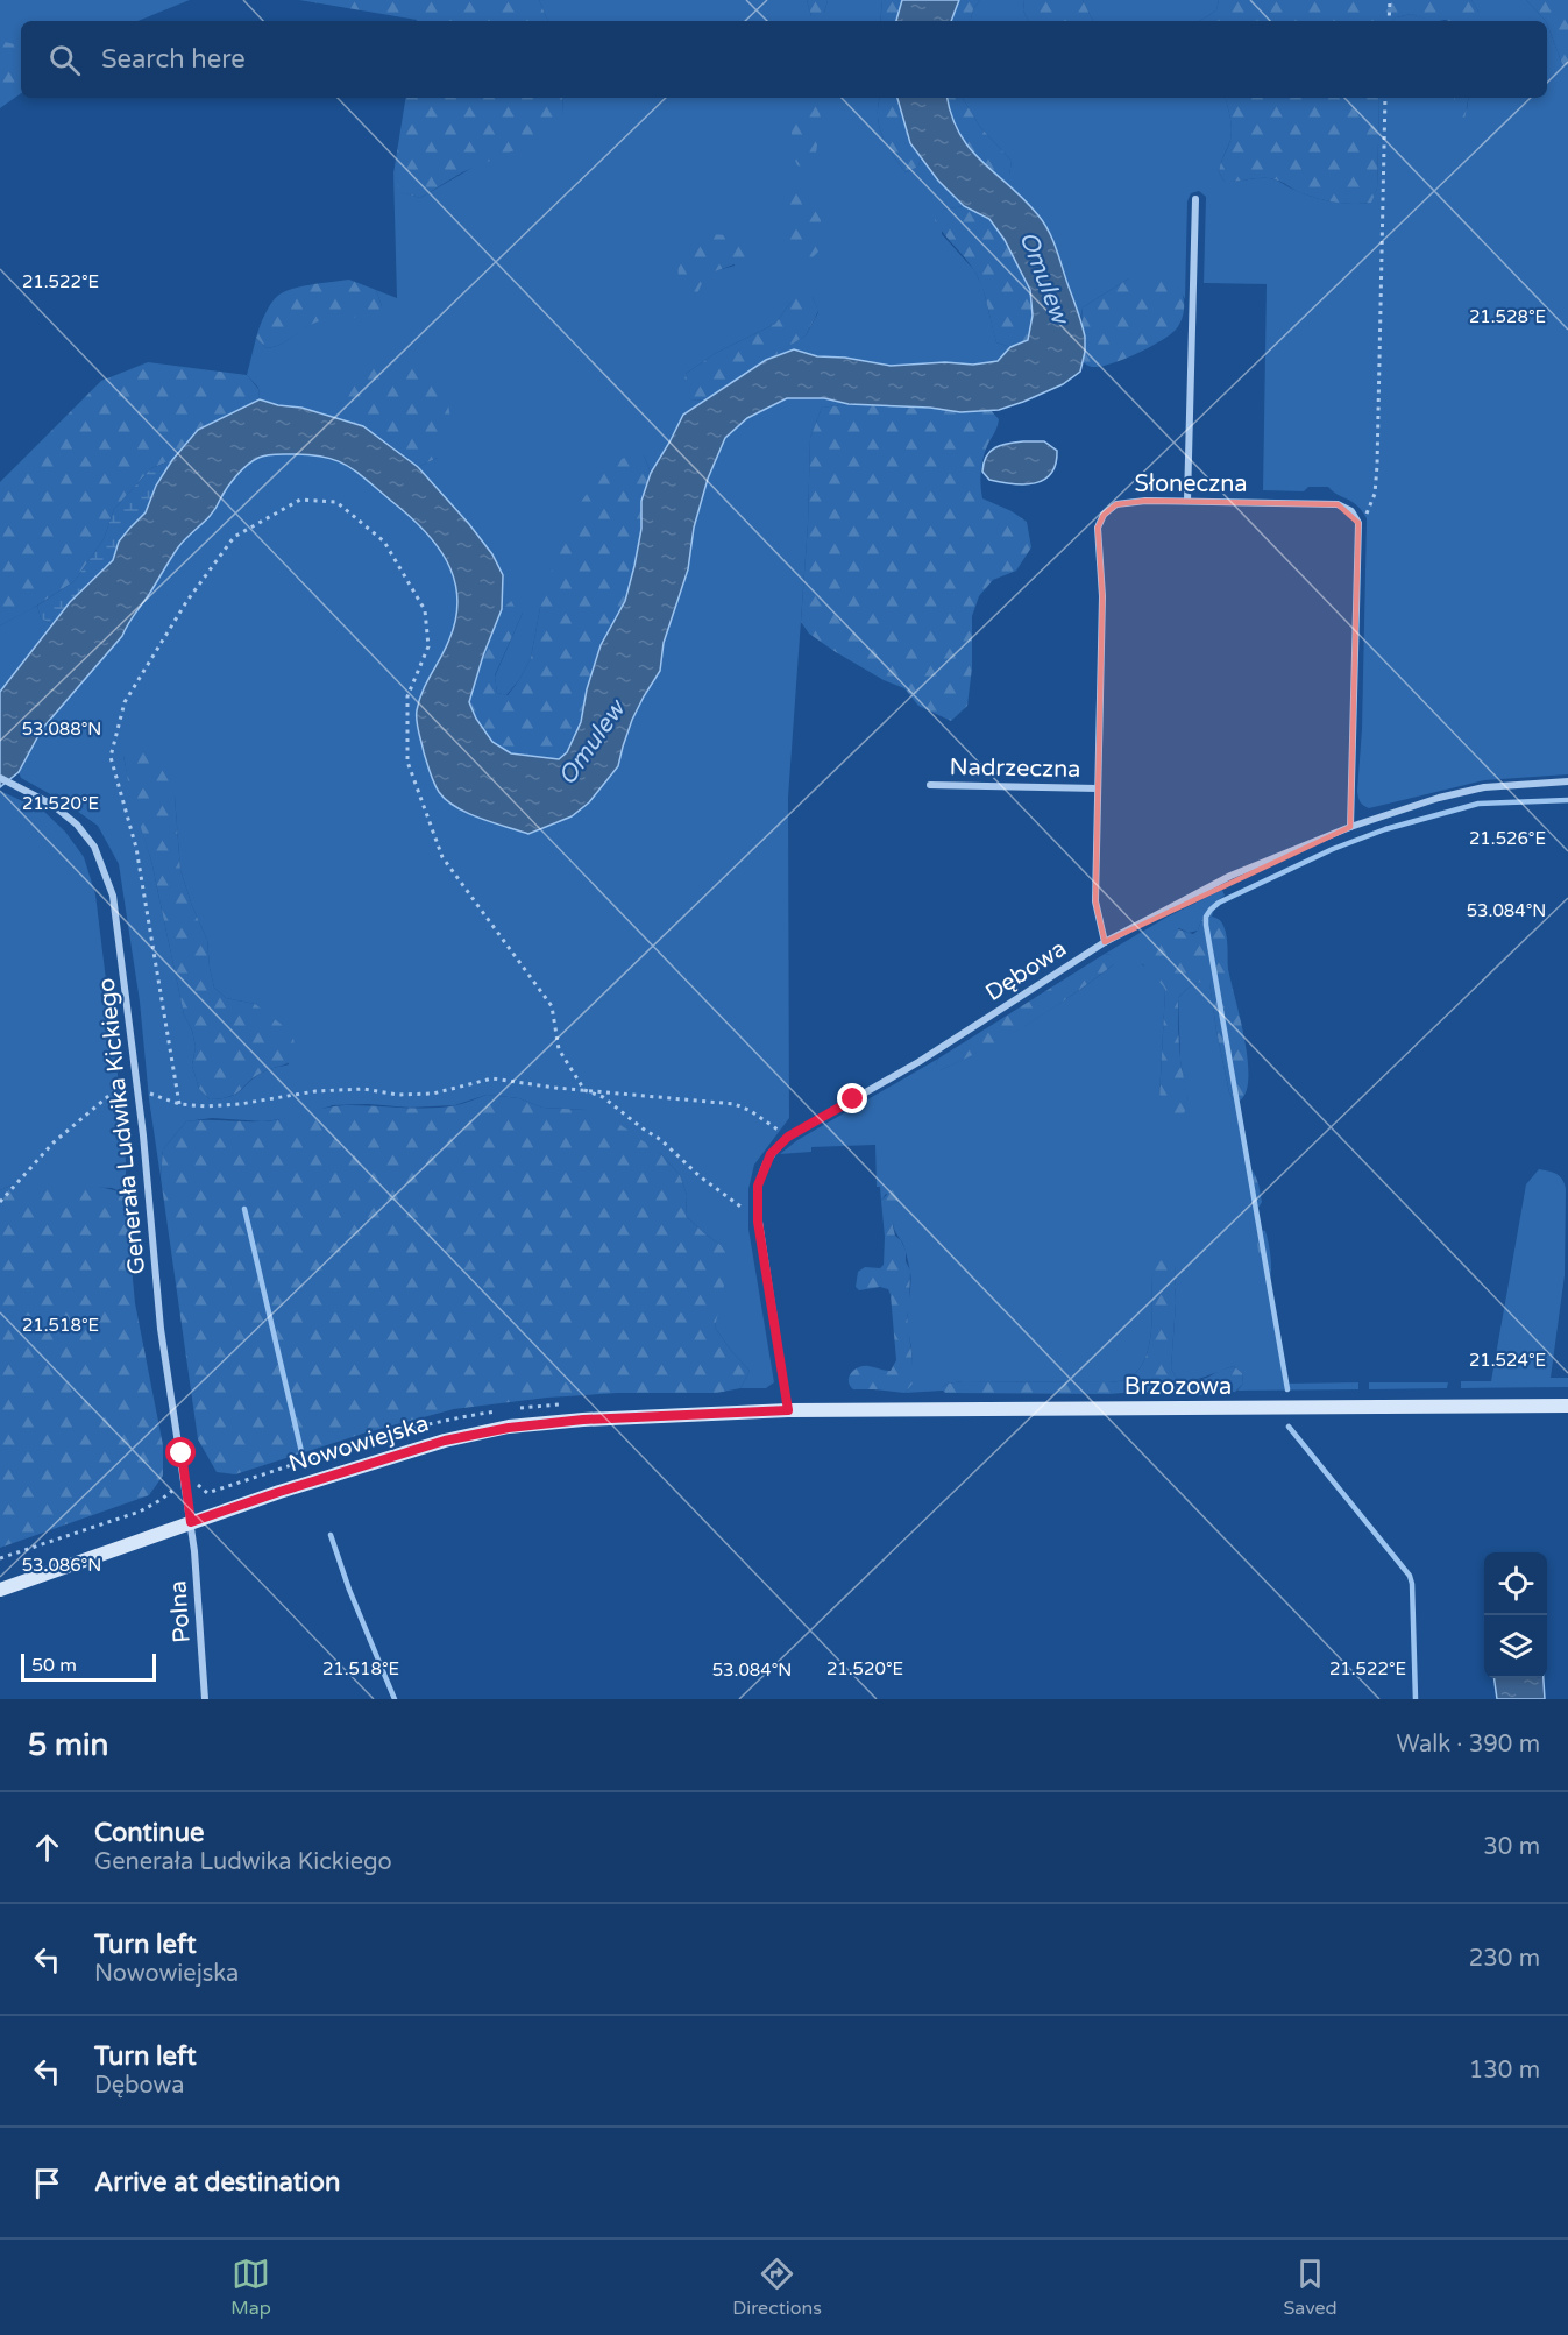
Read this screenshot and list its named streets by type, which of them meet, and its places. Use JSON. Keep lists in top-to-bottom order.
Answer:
{
  "streets": {
    "main road": ["Brzozowa", "Nowowiejska"],
    "street": [
      "Słoneczna",
      "Nadrzeczna",
      "Dębowa",
      "Generała Ludwika Kickiego",
      "Polna"
    ]
  },
  "crossings": [
    ["Słoneczna", "Nadrzeczna"],
    ["Słoneczna", "Dębowa"],
    ["Dębowa", "Brzozowa"],
    ["Dębowa", "Nowowiejska"],
    ["Generała Ludwika Kickiego", "Nowowiejska"],
    ["Generała Ludwika Kickiego", "Polna"],
    ["Brzozowa", "Nowowiejska"],
    ["Nowowiejska", "Polna"]
  ],
  "water": ["Omulew"],
  "scale_bar": "50 m",
  "page": {
    "search": "Search here",
    "scale": "50 m",
    "heading": ["5 min", "Walk · 390 m"],
    "list": [
      ["Continue", "Generała Ludwika Kickiego", "30 m"],
      ["Turn left", "Nowowiejska", "230 m"],
      ["Turn left", "Dębowa", "130 m"],
      "Arrive at destination"
    ],
    "nav": ["Map", "Directions", "Saved"]
  },
  "coordinates": [
    "21.522°E",
    "21.528°E",
    "53.088°N",
    "21.520°E",
    "21.526°E",
    "53.084°N",
    "21.518°E",
    "21.524°E",
    "53.086°N"
  ]
}
